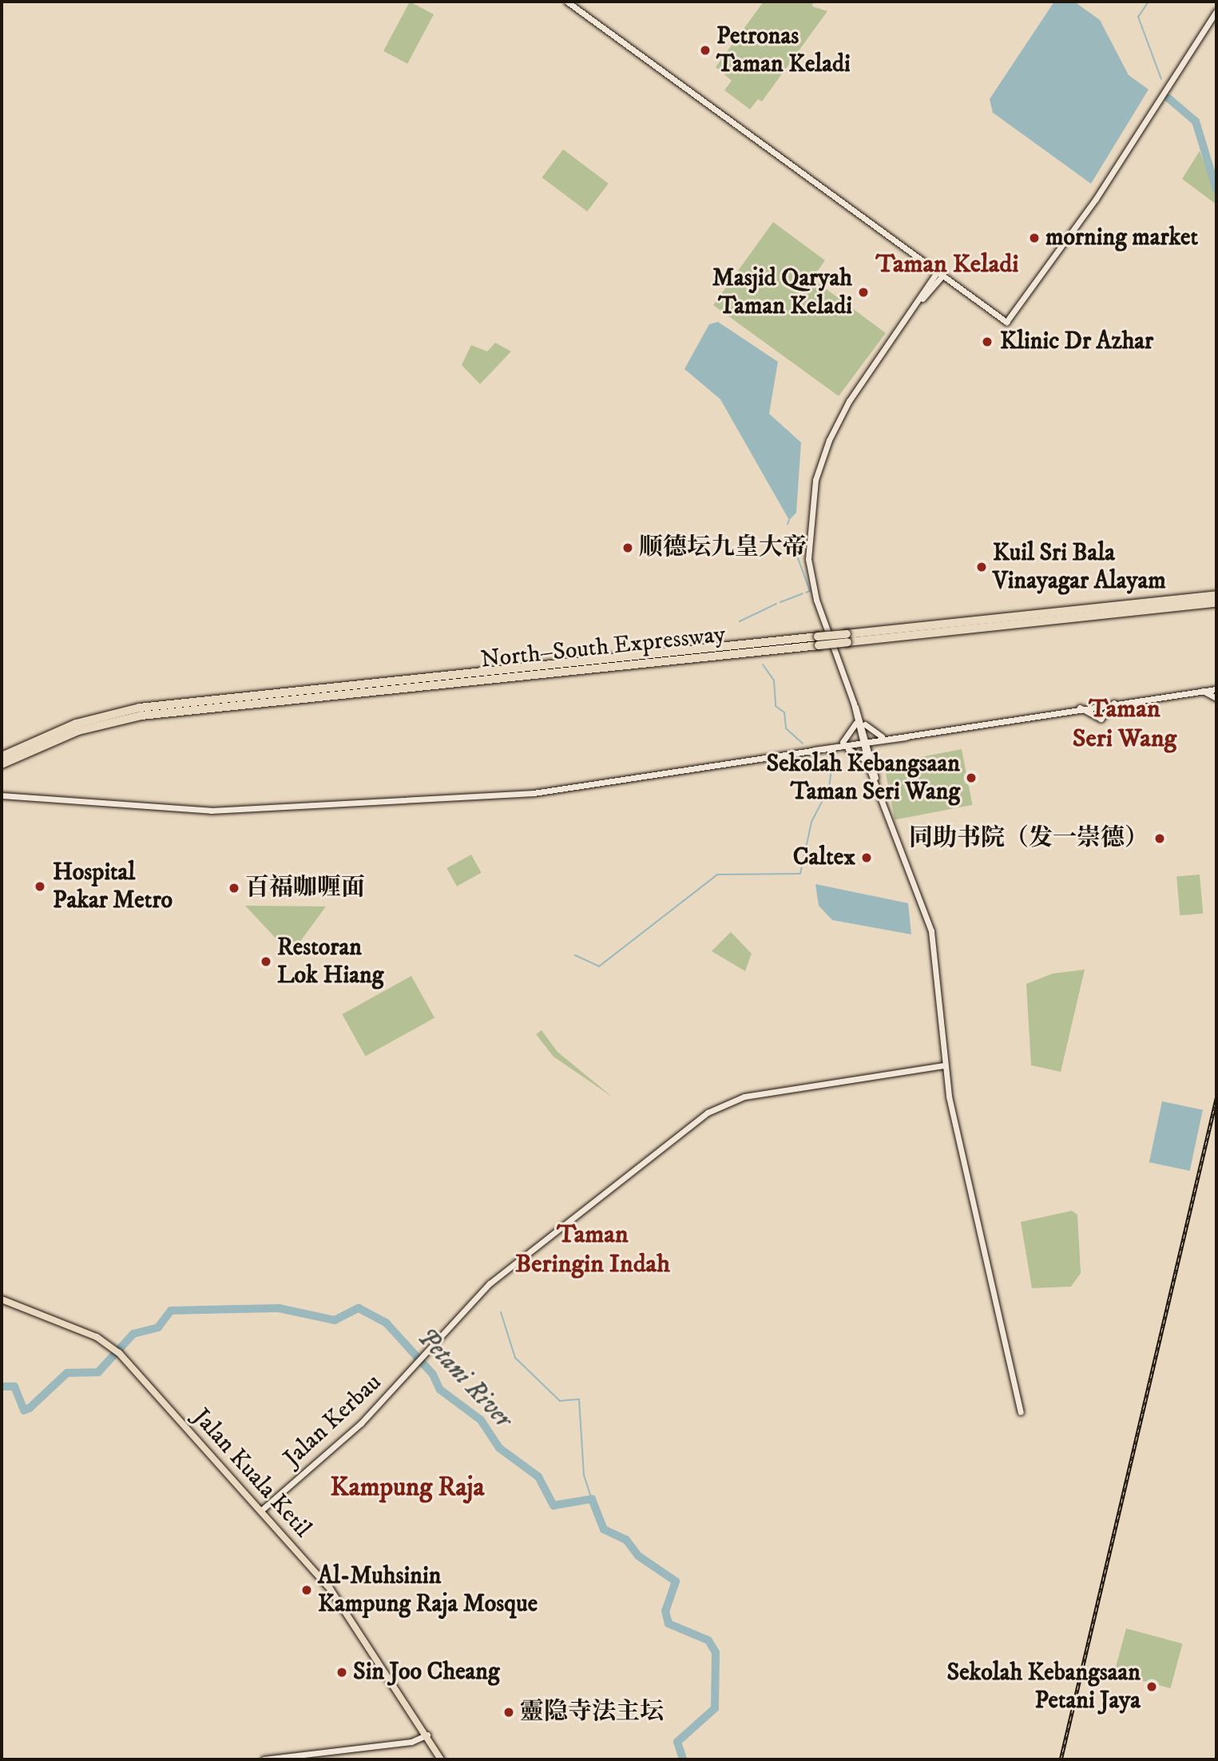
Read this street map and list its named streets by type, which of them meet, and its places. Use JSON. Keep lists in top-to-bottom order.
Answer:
{
  "streets": {
    "highway": ["North–South Expressway"],
    "main road": ["Jalan Kuala Ketil"],
    "street": ["Jalan Kerbau"]
  },
  "crossings": [
    ["Jalan Kerbau", "Jalan Kuala Ketil"]
  ],
  "districts": [
    "Taman Keladi",
    "Taman Seri Wang",
    "Taman Beringin Indah",
    "Kampung Raja"
  ],
  "water": ["Petani River"],
  "places": [
    "Petronas Taman Keladi",
    "morning market",
    "Masjid Qaryah Taman Keladi",
    "Klinic Dr Azhar",
    "顺德坛九皇大帝",
    "Kuil Sri Bala Vinayagar Alayam",
    "Sekolah Kebangsaan Taman Seri Wang",
    "同助书院（发一崇德）",
    "Caltex",
    "Hospital Pakar Metro",
    "百福咖喱面",
    "Restoran Lok Hiang",
    "Al-Muhsinin Kampung Raja Mosque",
    "Sin Joo Cheang",
    "Sekolah Kebangsaan Petani Jaya",
    "靈隐寺法主坛"
  ]
}
